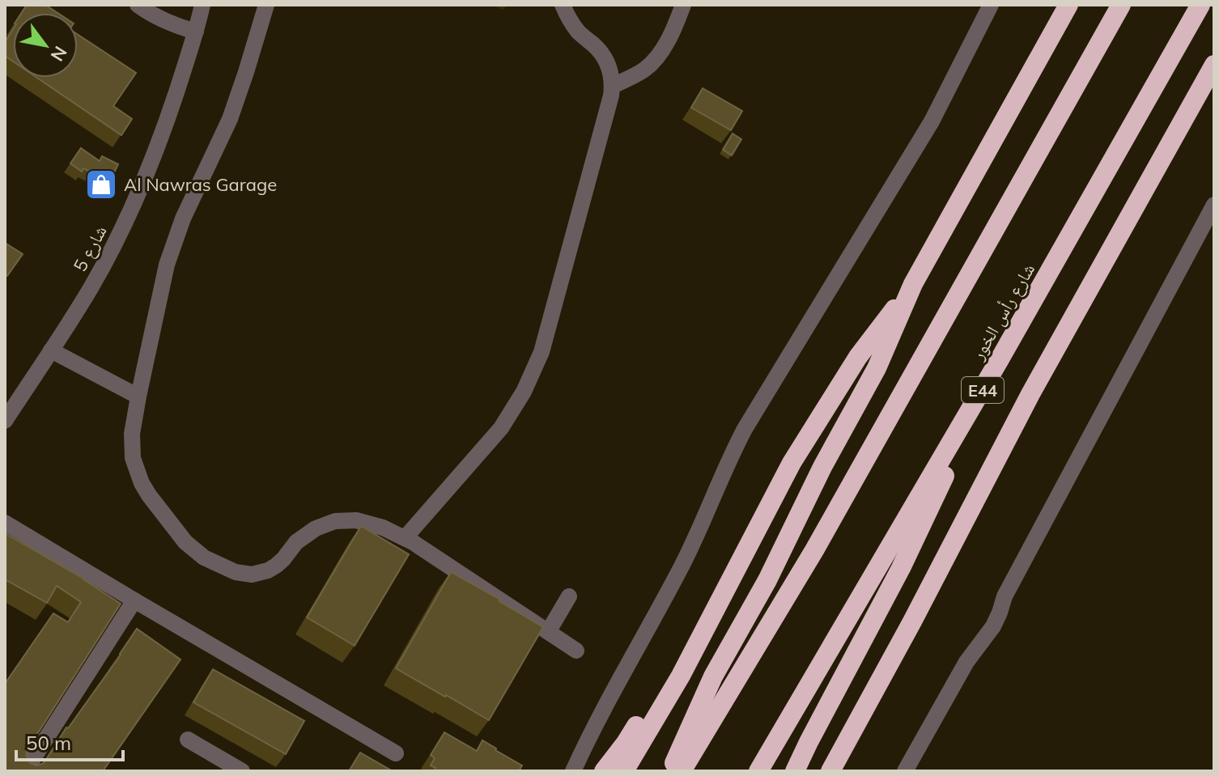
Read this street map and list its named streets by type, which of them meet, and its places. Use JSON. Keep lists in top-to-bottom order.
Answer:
{
  "streets": {
    "highway": ["شارع رأس الخور", "E44"],
    "street": ["شارع 5"]
  },
  "places": {
    "shop": ["Al Nawras Garage"]
  },
  "scale_bar": "50 m",
  "north": "bottom right"
}
